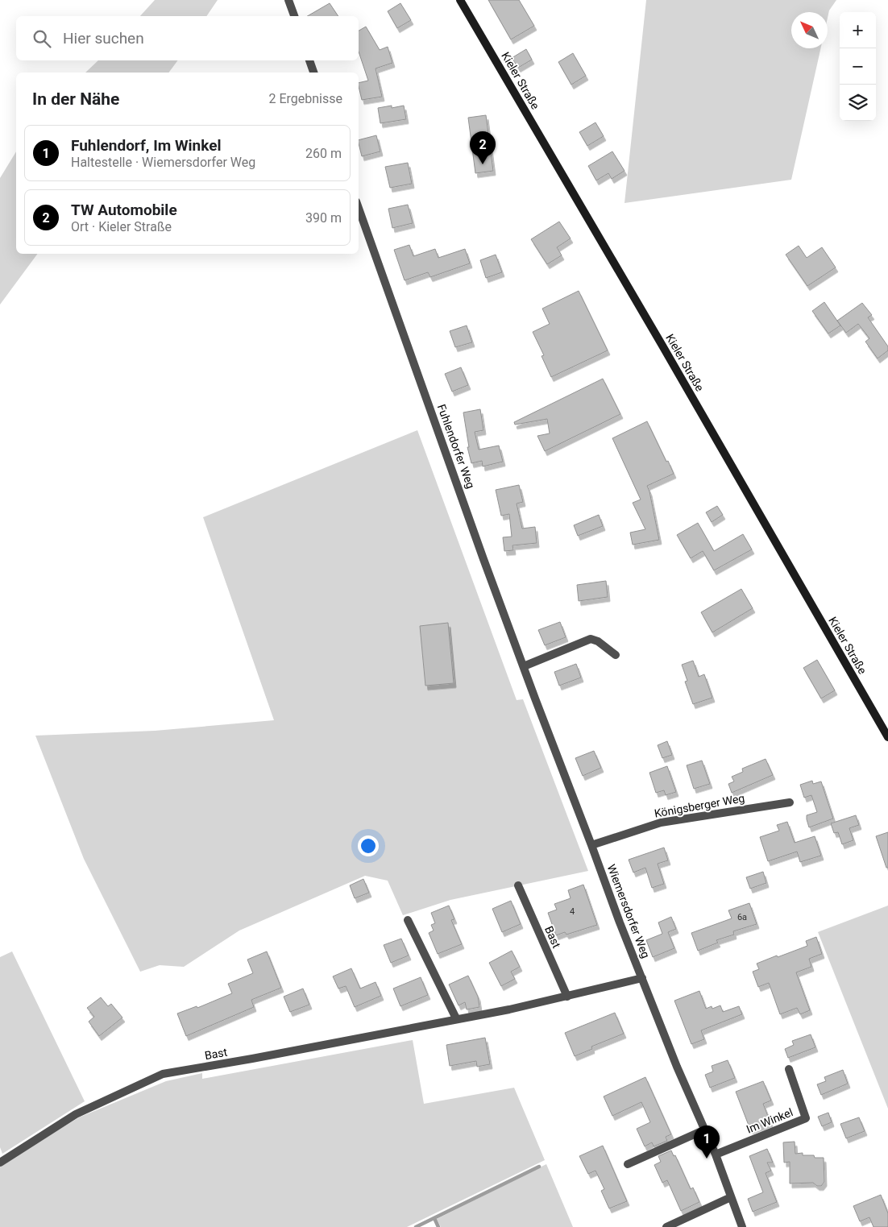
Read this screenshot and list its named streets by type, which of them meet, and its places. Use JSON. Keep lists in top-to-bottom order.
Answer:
{
  "streets": {
    "main road": ["Kieler Straße"],
    "street": [
      "Fuhlendorfer Weg",
      "Königsberger Weg",
      "Wiemersdorfer Weg",
      "Bast",
      "Im Winkel"
    ]
  },
  "crossings": [
    ["Fuhlendorfer Weg", "Wiemersdorfer Weg"],
    ["Königsberger Weg", "Wiemersdorfer Weg"],
    ["Wiemersdorfer Weg", "Bast"],
    ["Wiemersdorfer Weg", "Im Winkel"]
  ],
  "house_numbers": ["4", "6a"],
  "north": "top left",
  "page": {
    "map_buttons": ["+", "−"],
    "search": "Hier suchen",
    "heading": ["In der Nähe", "2 Ergebnisse"],
    "list": [
      {
        "mark": "1",
        "name": "Fuhlendorf, Im Winkel",
        "note": "Haltestelle · Wiemersdorfer Weg",
        "value": "260 m"
      },
      {
        "mark": "2",
        "name": "TW Automobile",
        "note": "Ort · Kieler Straße",
        "value": "390 m"
      }
    ],
    "pins": ["2", "1"]
  }
}
